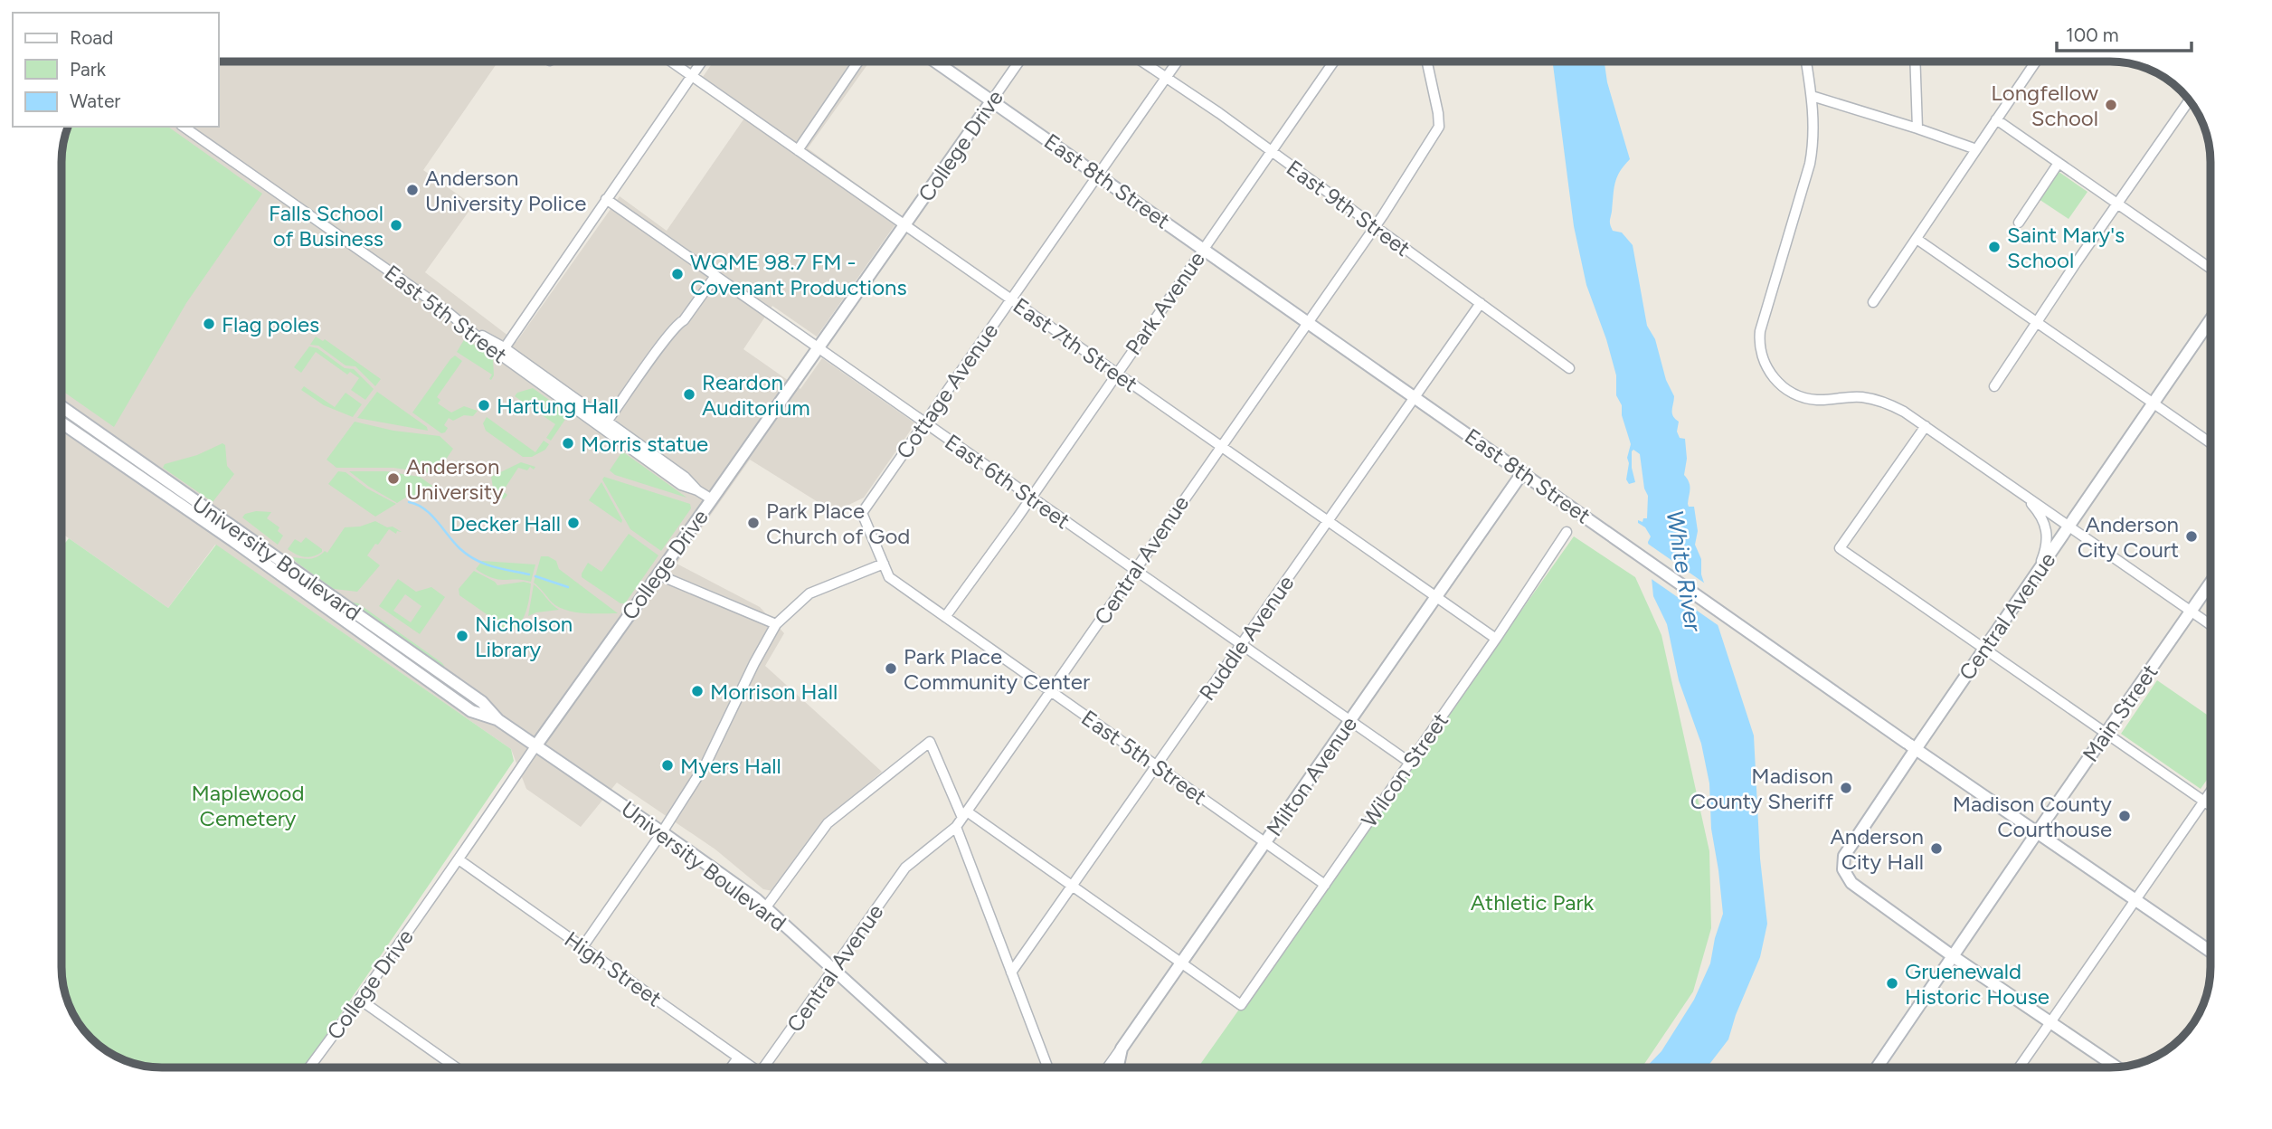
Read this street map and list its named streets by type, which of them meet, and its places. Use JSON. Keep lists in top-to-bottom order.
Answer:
{
  "streets": {
    "main road": [
      "College Drive",
      "East 8th Street",
      "University Boulevard",
      "Central Avenue",
      "Main Street",
      "Milton Avenue"
    ],
    "street": [
      "East 9th Street",
      "Park Avenue",
      "East 5th Street",
      "East 7th Street",
      "Cottage Avenue",
      "East 6th Street",
      "Ruddle Avenue",
      "Wilcon Street",
      "High Street"
    ]
  },
  "crossings": [
    ["College Drive", "East 8th Street"],
    ["College Drive", "East 5th Street"],
    ["College Drive", "East 7th Street"],
    ["College Drive", "East 6th Street"],
    ["College Drive", "University Boulevard"],
    ["College Drive", "High Street"],
    ["East 8th Street", "Park Avenue"],
    ["East 8th Street", "Cottage Avenue"],
    ["East 8th Street", "Central Avenue"],
    ["East 8th Street", "Ruddle Avenue"],
    ["East 8th Street", "Main Street"],
    ["East 8th Street", "Milton Avenue"],
    ["East 9th Street", "Park Avenue"],
    ["East 9th Street", "Cottage Avenue"],
    ["East 9th Street", "Central Avenue"],
    ["East 9th Street", "Ruddle Avenue"],
    ["Park Avenue", "East 5th Street"],
    ["Park Avenue", "East 7th Street"],
    ["Park Avenue", "East 6th Street"],
    ["East 5th Street", "Cottage Avenue"],
    ["East 5th Street", "Central Avenue"],
    ["East 5th Street", "Ruddle Avenue"],
    ["East 5th Street", "Wilcon Street"],
    ["East 5th Street", "Milton Avenue"],
    ["East 7th Street", "Cottage Avenue"],
    ["East 7th Street", "Central Avenue"],
    ["East 7th Street", "Ruddle Avenue"],
    ["East 7th Street", "Wilcon Street"],
    ["East 7th Street", "Milton Avenue"],
    ["Cottage Avenue", "East 6th Street"],
    ["East 6th Street", "Central Avenue"],
    ["East 6th Street", "Ruddle Avenue"],
    ["East 6th Street", "Wilcon Street"],
    ["East 6th Street", "Milton Avenue"],
    ["University Boulevard", "Central Avenue"],
    ["Central Avenue", "Main Street"],
    ["Wilcon Street", "Milton Avenue"]
  ],
  "water": ["White River"],
  "parks": ["Maplewood Cemetery", "Athletic Park"],
  "places": [
    "Longfellow School",
    "Anderson University Police",
    "Falls School of Business",
    "Saint Mary's School",
    "WQME 98.7 FM - Covenant Productions",
    "Flag poles",
    "Reardon Auditorium",
    "Hartung Hall",
    "Morris statue",
    "Anderson University",
    "Decker Hall",
    "Park Place Church of God",
    "Anderson City Court",
    "Nicholson Library",
    "Park Place Community Center",
    "Morrison Hall",
    "Myers Hall",
    "Madison County Sheriff",
    "Madison County Courthouse",
    "Anderson City Hall",
    "Gruenewald Historic House"
  ],
  "legend": ["Road", "Park", "Water"],
  "scale_bar": "100 m"
}
